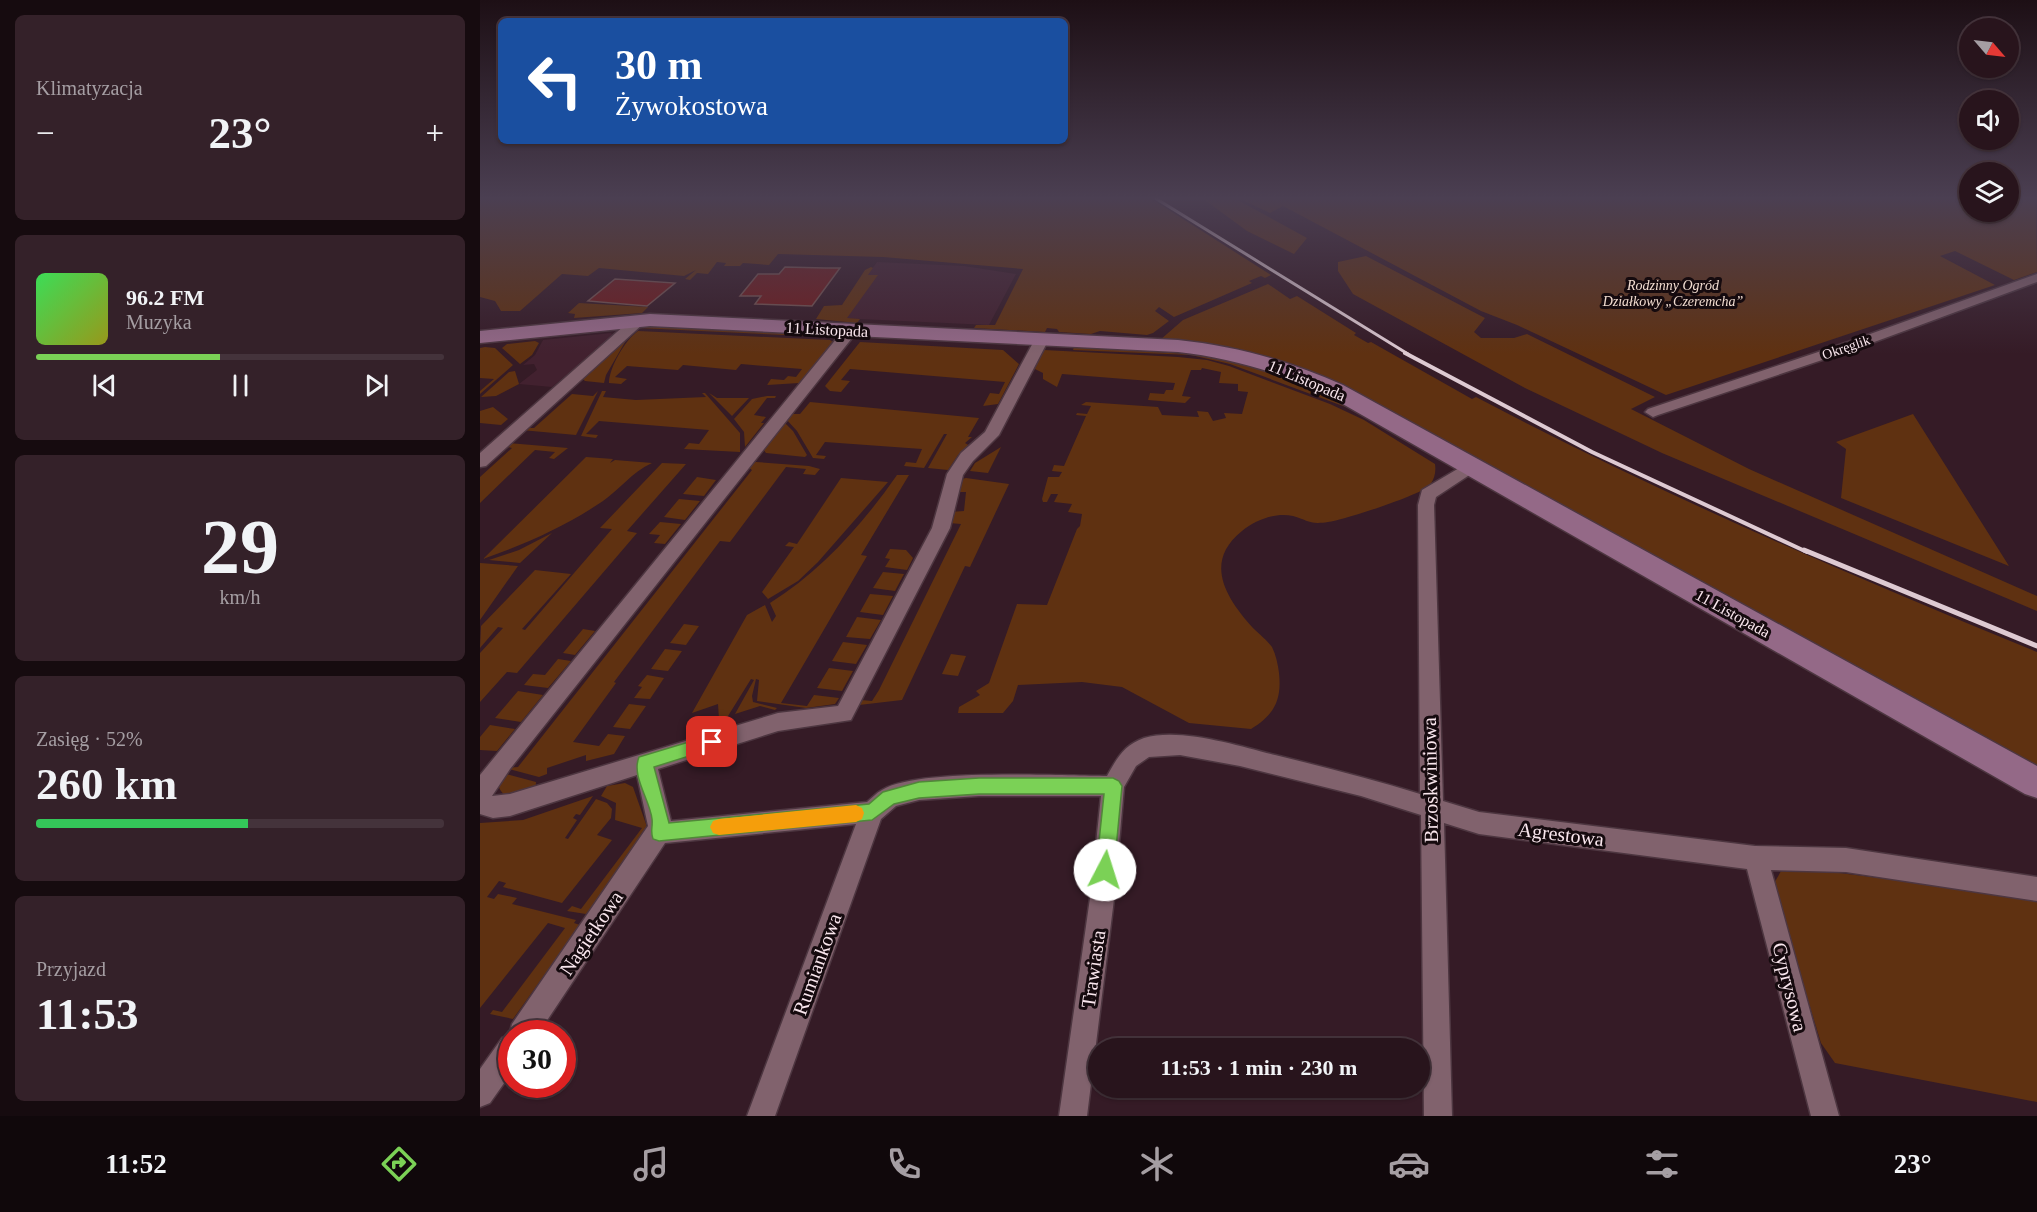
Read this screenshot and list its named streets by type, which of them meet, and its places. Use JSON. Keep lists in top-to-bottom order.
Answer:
{
  "streets": {
    "street": [
      "11 Listopada",
      "Okręglik",
      "Brzoskwiniowa",
      "Agrestowa",
      "Nagietkowa",
      "Rumiankowa",
      "Trawiasta",
      "Cyprysowa"
    ]
  },
  "crossings": [
    ["11 Listopada", "Brzoskwiniowa"],
    ["Brzoskwiniowa", "Agrestowa"],
    ["Agrestowa", "Trawiasta"],
    ["Agrestowa", "Cyprysowa"]
  ],
  "parks": ["Rodzinny Ogród Działkowy „Czeremcha”"],
  "north": "bottom right",
  "page": {
    "tile": [
      "Klimatyzacja",
      ["29", "km/h"],
      ["Zasięg · 52%", "260 km"],
      ["Przyjazd", "11:53"]
    ],
    "turn": ["30 m", "Żywokostowa"],
    "heat": ["−", "23°", "+"],
    "song": ["96.2 FM", "Muzyka"],
    "limit": "30",
    "trip": "11:53 · 1 min · 230 m",
    "tabs": ["11:52", "23°"]
  }
}
